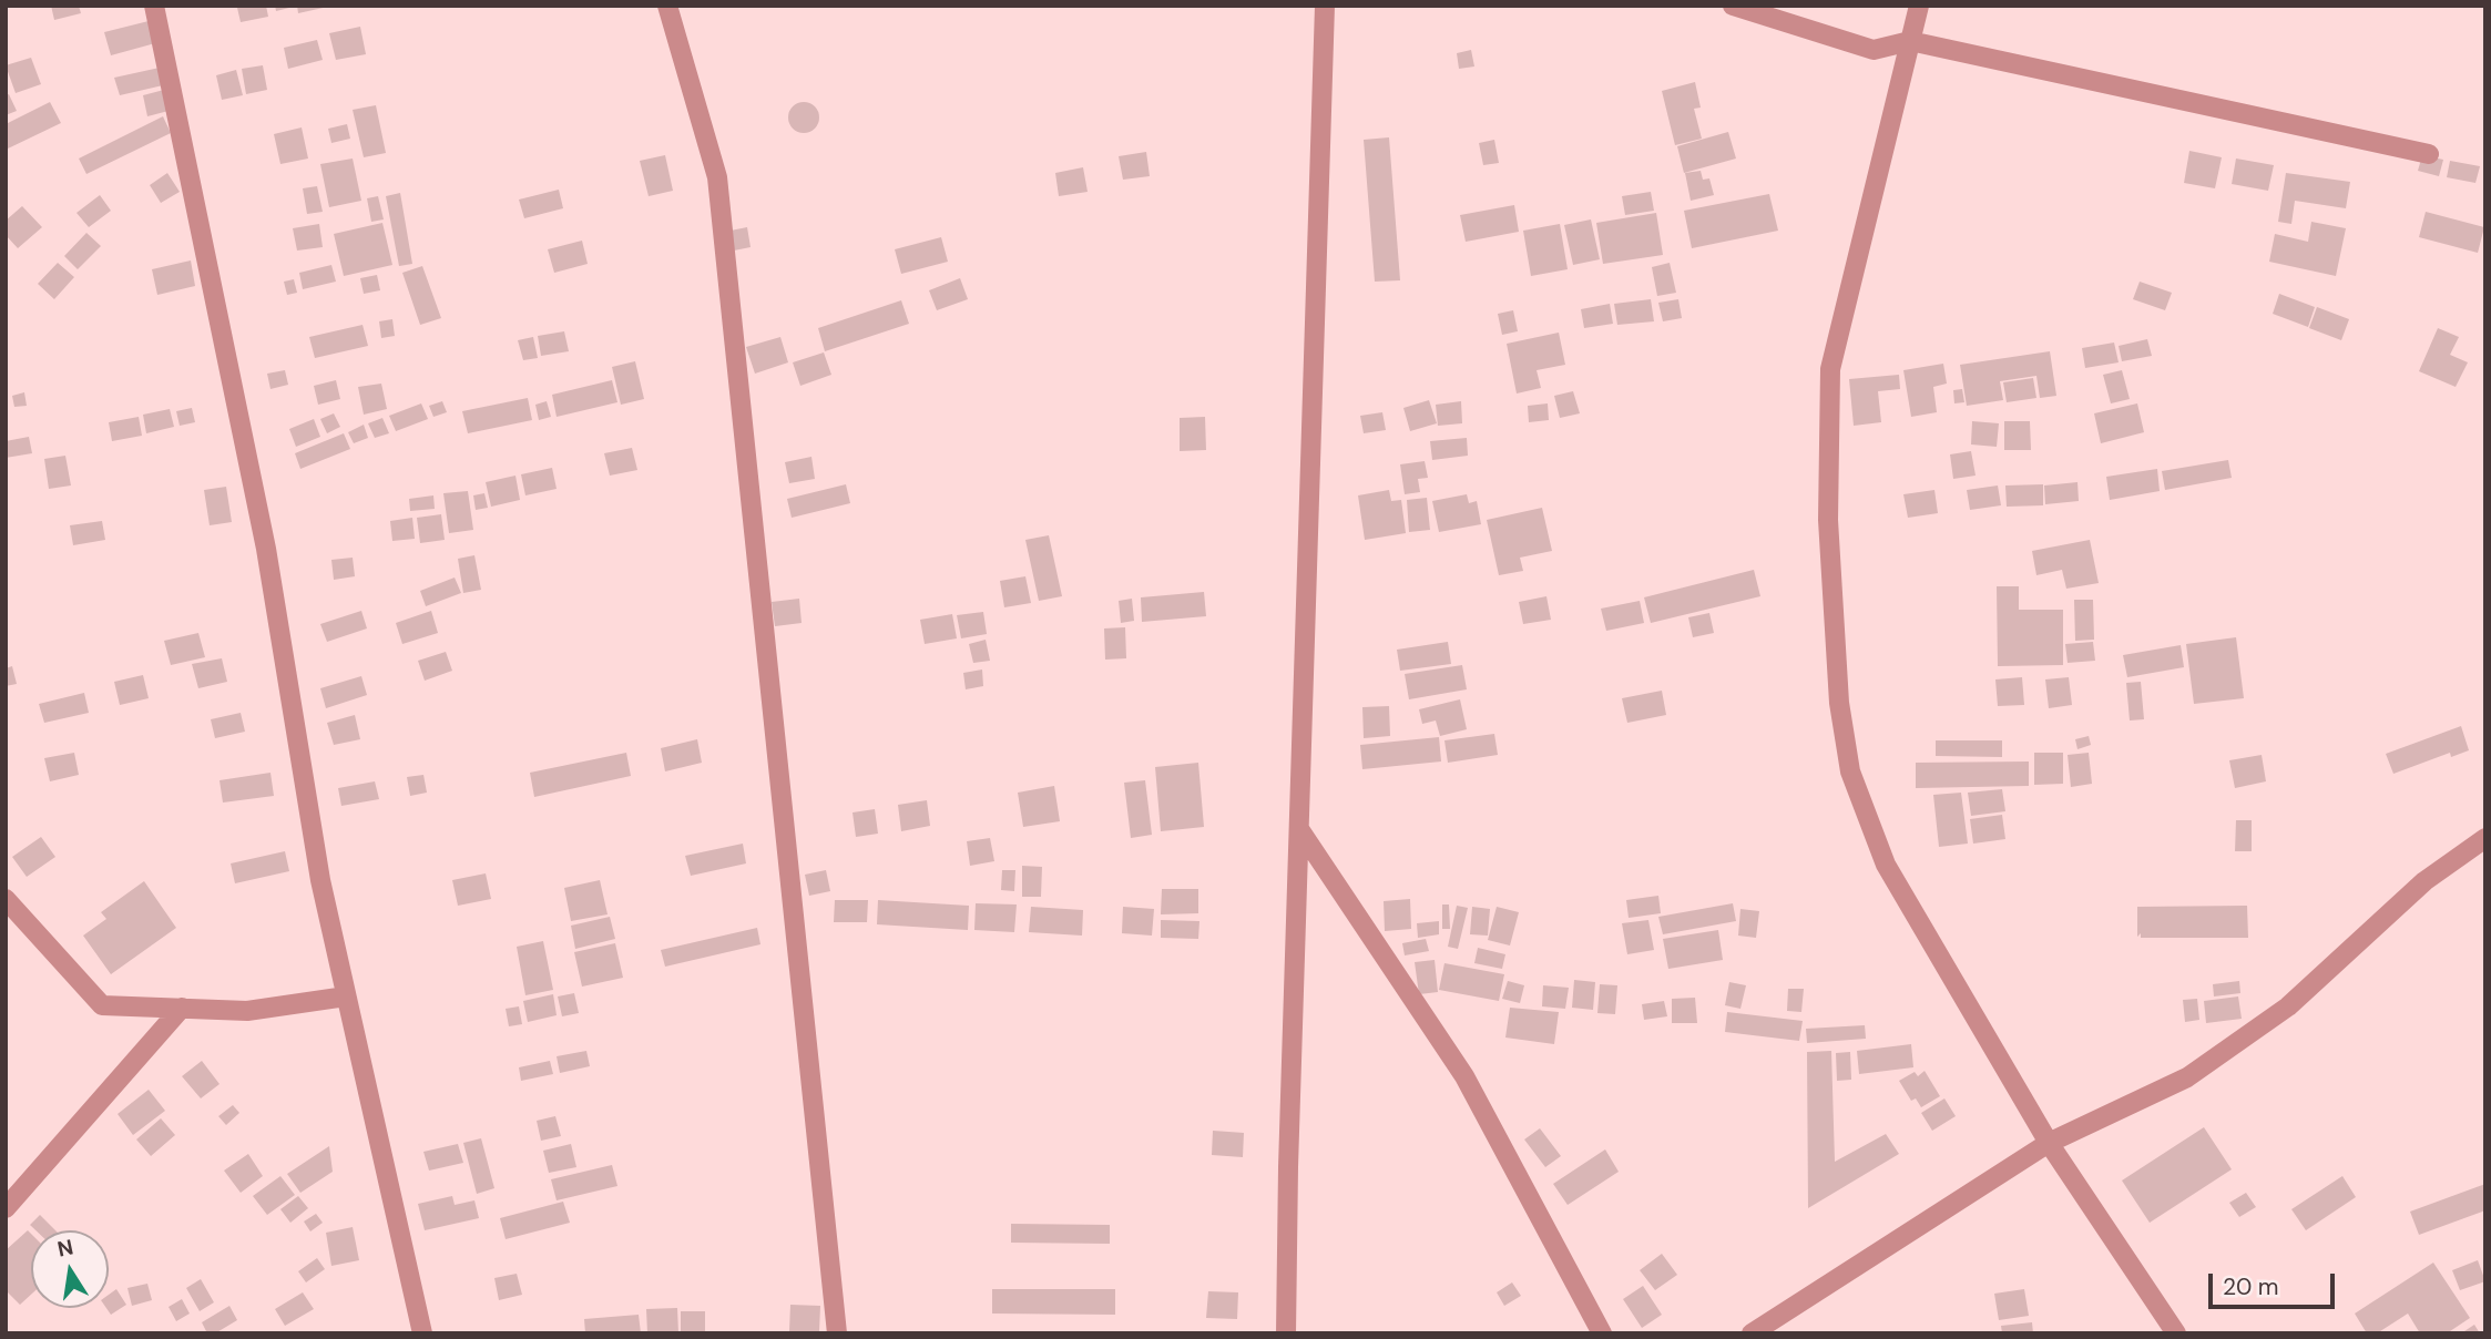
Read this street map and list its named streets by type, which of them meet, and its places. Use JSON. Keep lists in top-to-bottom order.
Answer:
{
  "scale_bar": "20 m",
  "north": "top"
}
